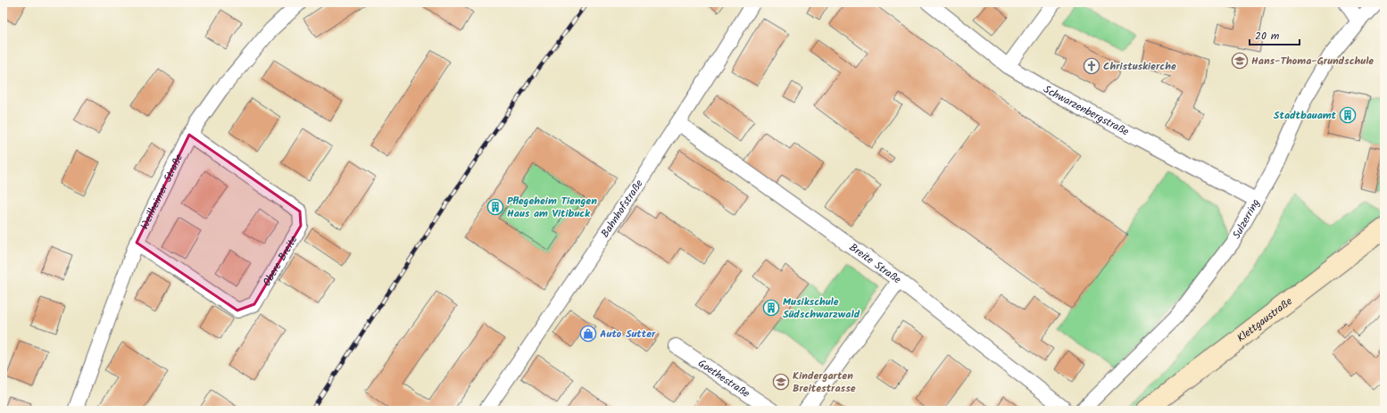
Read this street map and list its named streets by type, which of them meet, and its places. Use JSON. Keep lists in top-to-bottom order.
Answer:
{
  "streets": {
    "main road": ["Klettgaustraße"],
    "street": [
      "Schwarzenbergstraße",
      "Weilheimer Straße",
      "Bahnhofstraße",
      "Sulzerring",
      "Obere Breite",
      "Breite Straße",
      "Goethestraße"
    ]
  },
  "crossings": [
    ["Schwarzenbergstraße", "Sulzerring"],
    ["Weilheimer Straße", "Obere Breite"],
    ["Bahnhofstraße", "Breite Straße"]
  ],
  "places": {
    "school or university": ["Hans-Thoma-Grundschule", "Kindergarten Breitestrasse"],
    "church": ["Christuskierche"],
    "building": ["Stadtbauamt", "Pflegeheim Tiengen Haus am Vitibuck", "Musikschule Südschwarzwald"],
    "shop": ["Auto Sutter"]
  },
  "scale_bar": "20 m"
}
